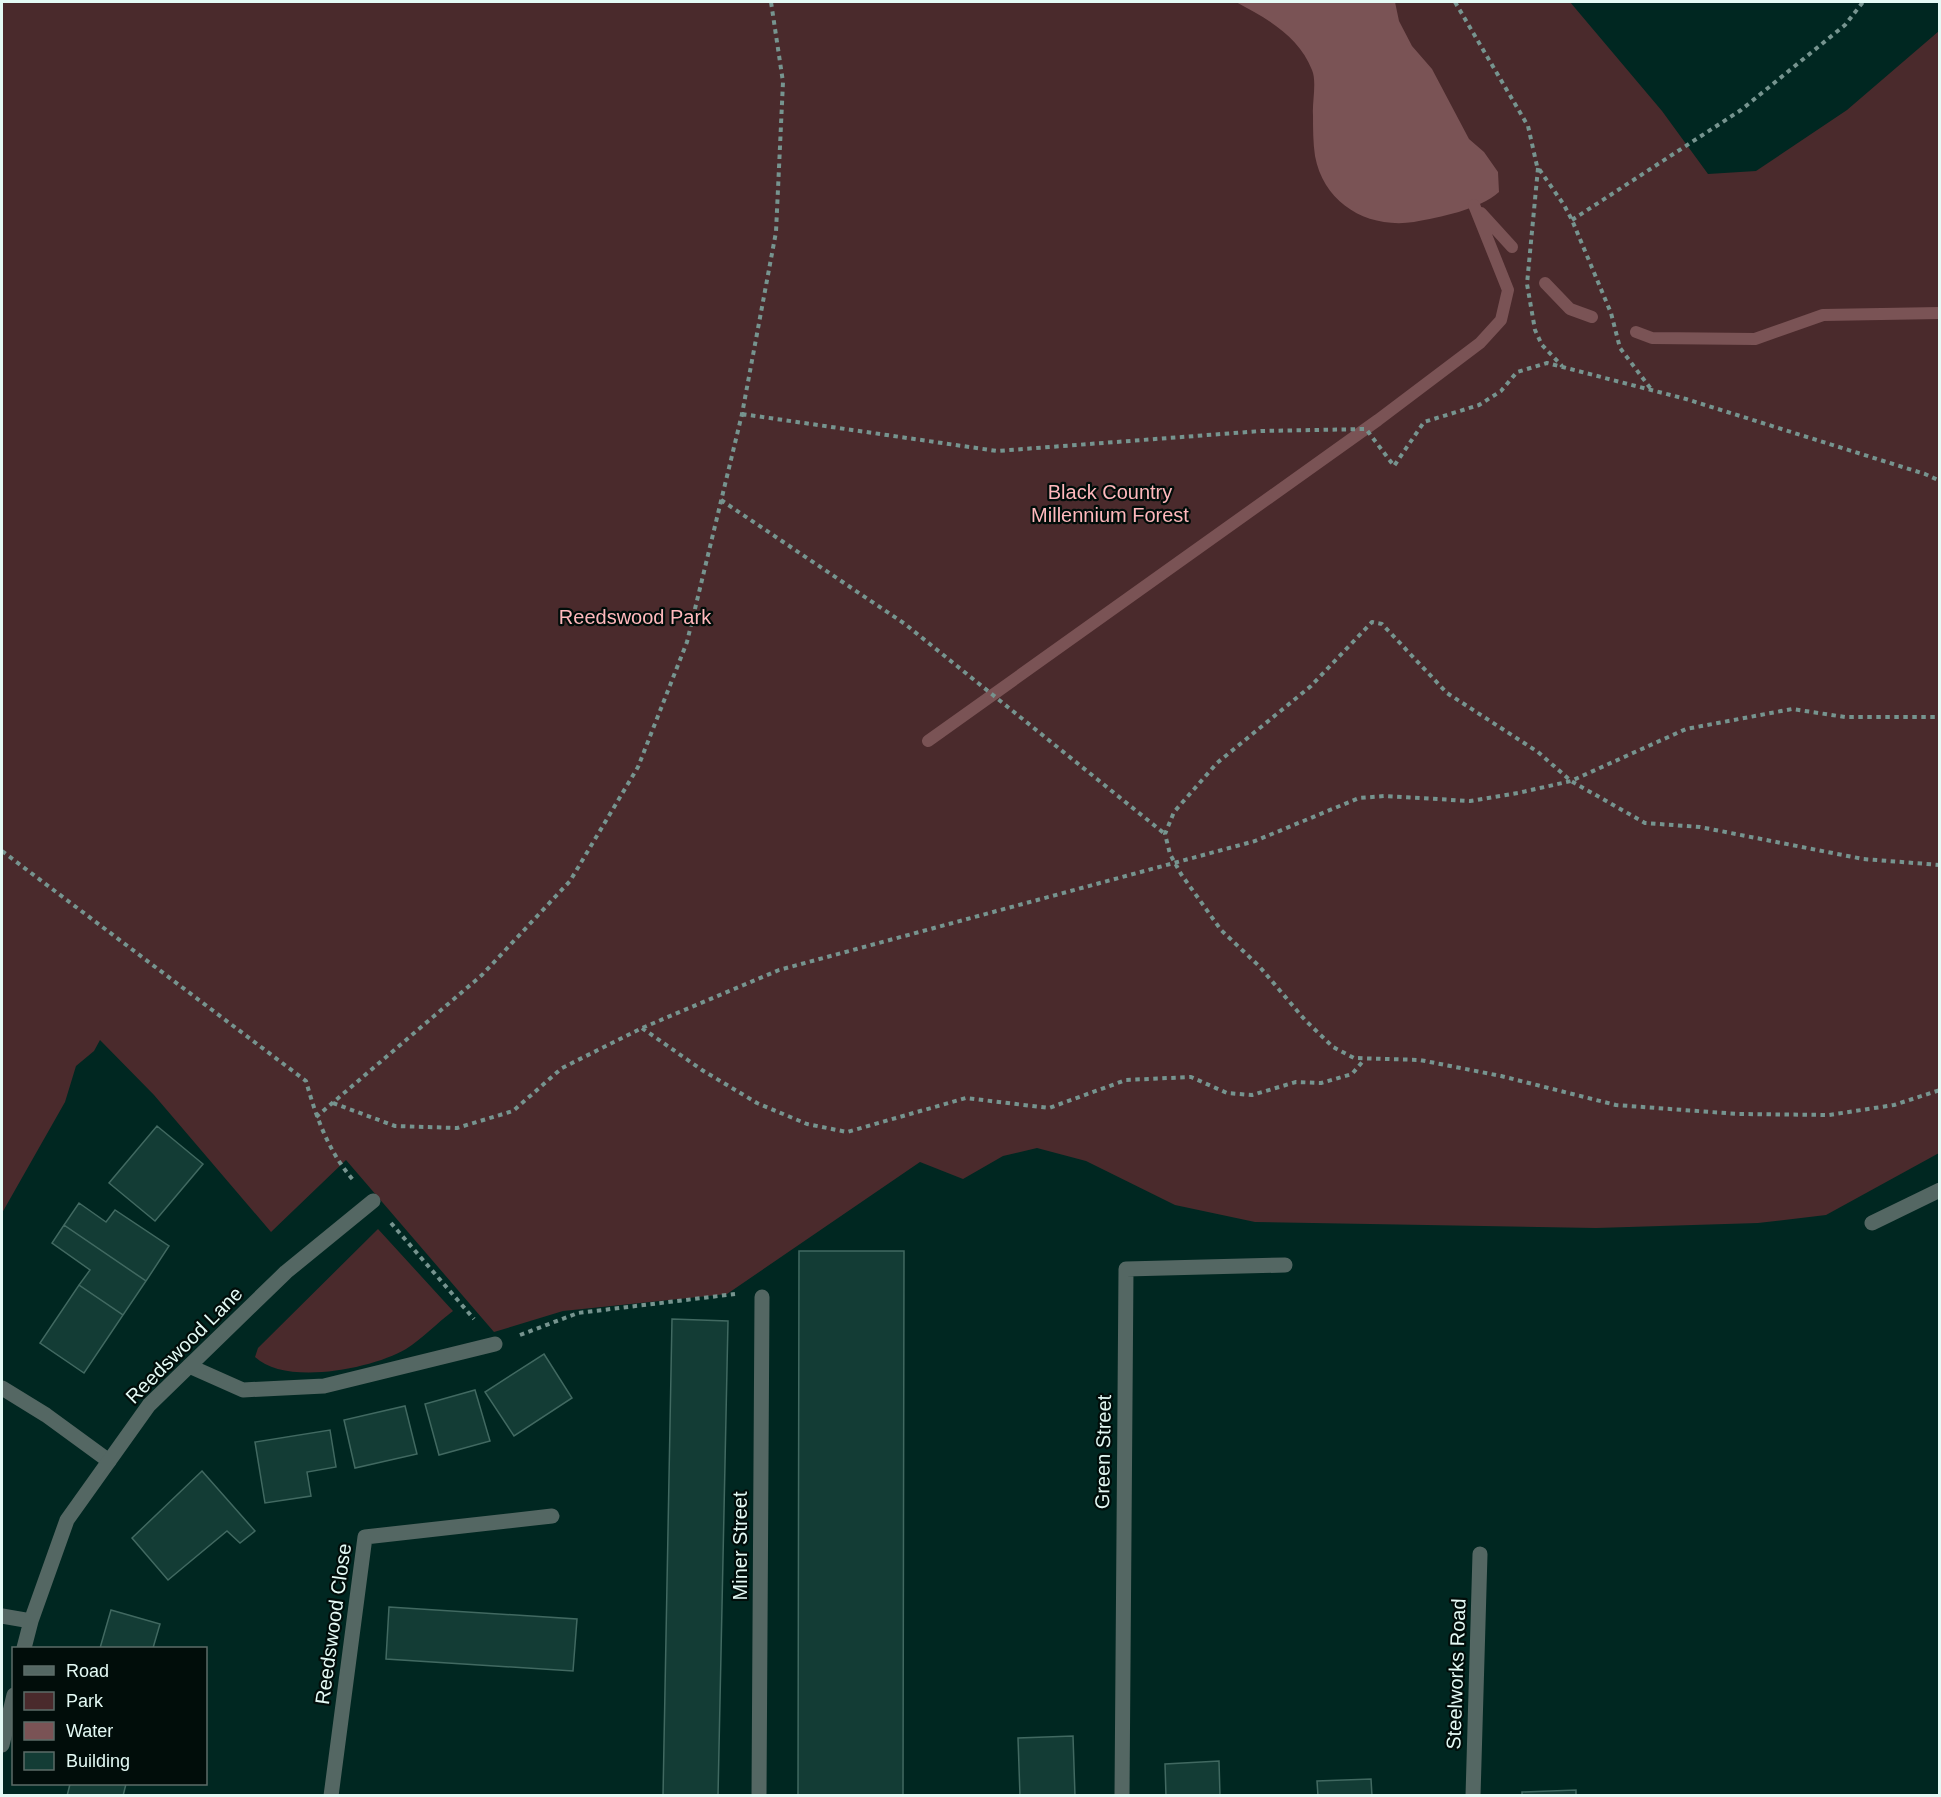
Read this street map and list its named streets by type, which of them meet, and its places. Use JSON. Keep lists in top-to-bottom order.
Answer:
{
  "streets": {
    "street": [
      "Reedswood Lane",
      "Green Street",
      "Miner Street",
      "Reedswood Close",
      "Steelworks Road"
    ]
  },
  "parks": ["Black Country Millennium Forest", "Reedswood Park"],
  "legend": [
    "Road",
    "Park",
    "Water",
    "Building"
  ]
}
